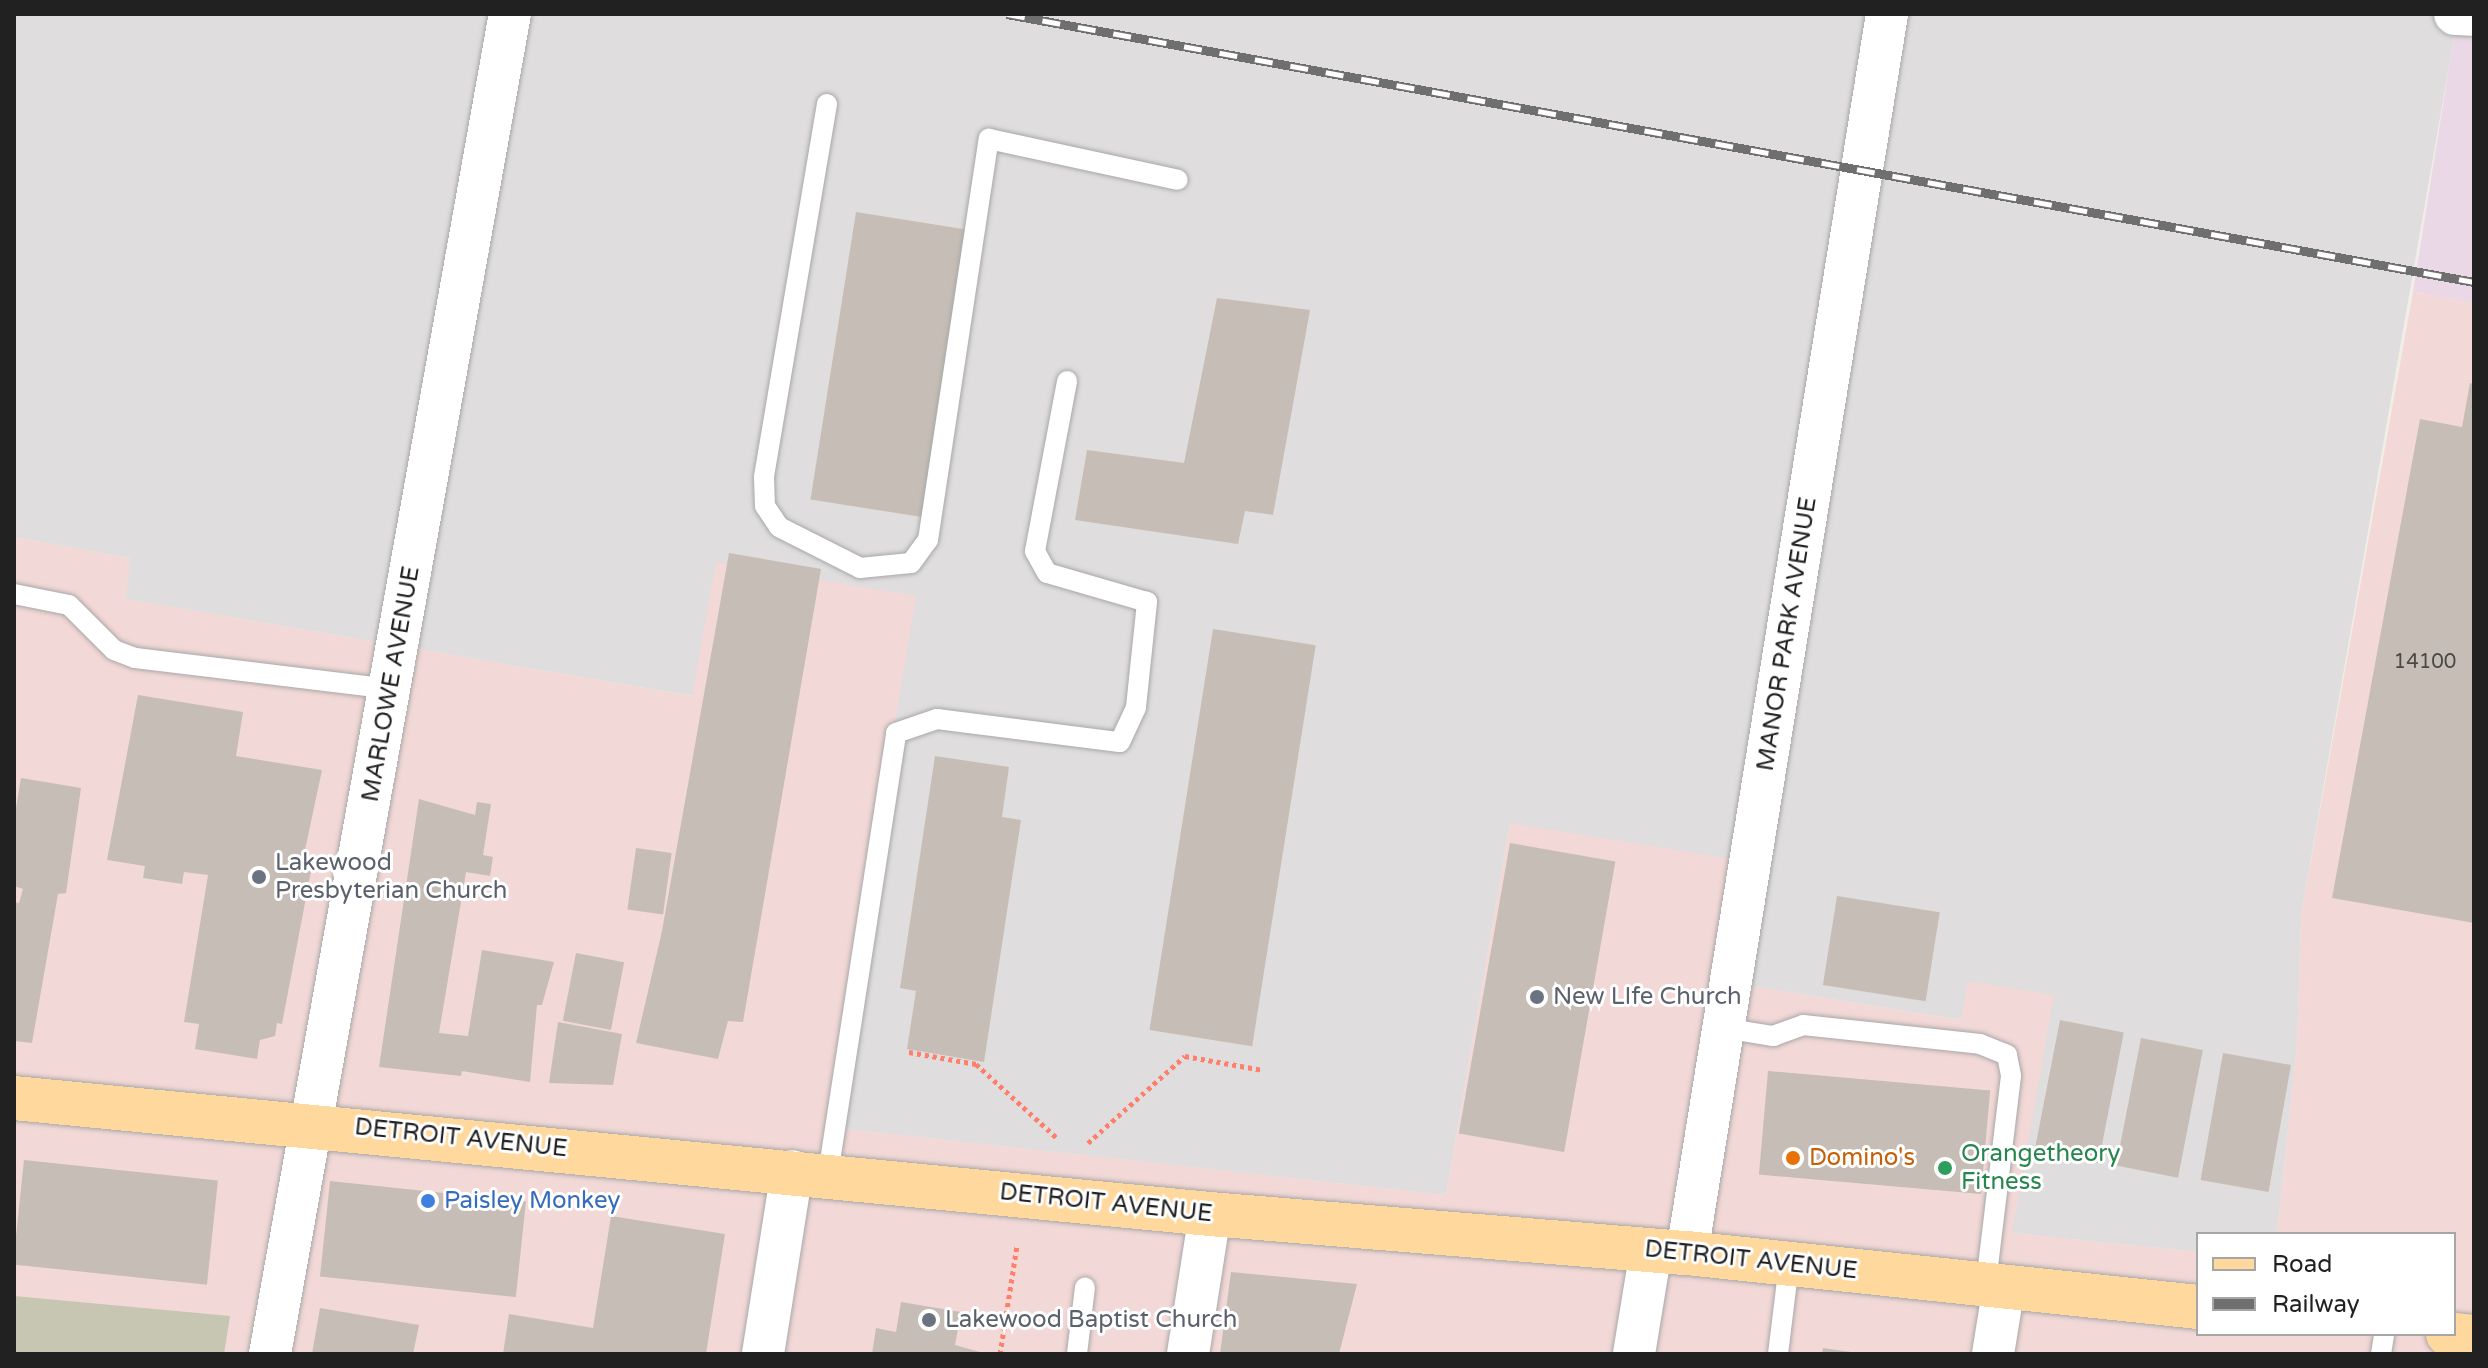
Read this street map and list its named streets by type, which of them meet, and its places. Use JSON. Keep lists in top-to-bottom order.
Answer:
{
  "streets": {
    "main road": ["DETROIT AVENUE"],
    "street": ["MANOR PARK AVENUE", "MARLOWE AVENUE"]
  },
  "crossings": [
    ["MANOR PARK AVENUE", "DETROIT AVENUE"],
    ["MARLOWE AVENUE", "DETROIT AVENUE"]
  ],
  "places": [
    "Lakewood Presbyterian Church",
    "New LIfe Church",
    "Domino's",
    "Orangetheory Fitness",
    "Paisley Monkey",
    "Lakewood Baptist Church"
  ],
  "house_numbers": ["14100"],
  "legend": ["Road", "Railway"]
}
